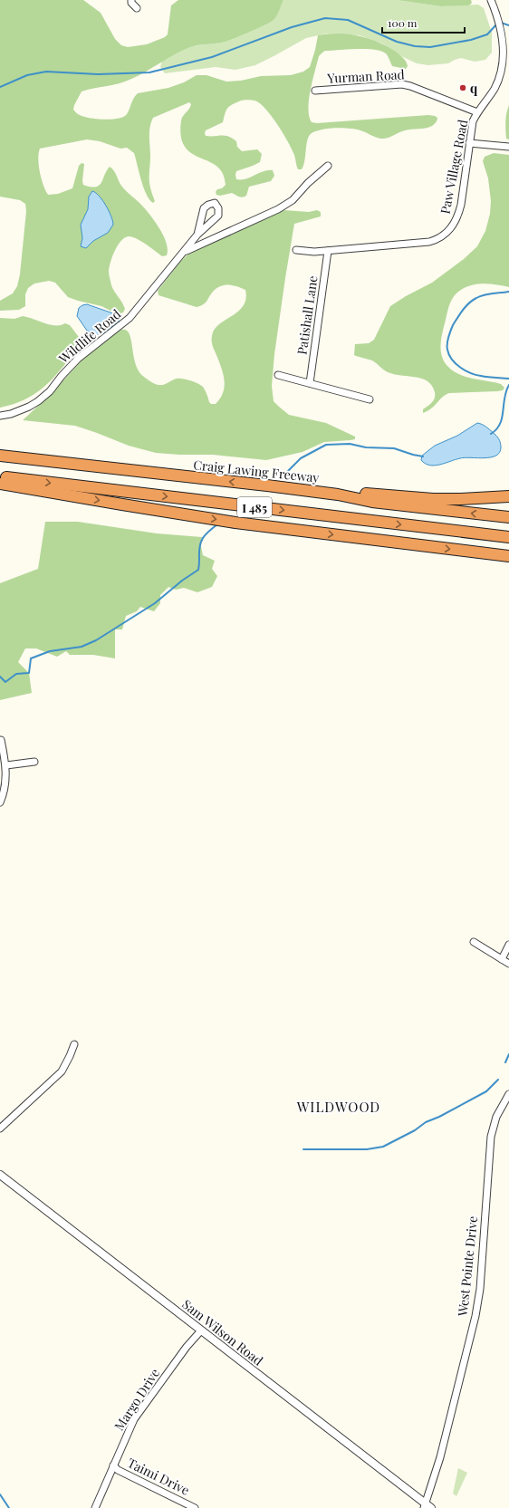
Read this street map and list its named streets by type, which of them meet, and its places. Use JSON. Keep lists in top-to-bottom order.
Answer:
{
  "streets": {
    "highway": ["Craig Lawing Freeway", "I 485"],
    "street": [
      "Yurman Road",
      "Paw Village Road",
      "Patishall Lane",
      "Wildlife Road",
      "West Pointe Drive",
      "Sam Wilson Road",
      "Margo Drive",
      "Taimi Drive"
    ]
  },
  "crossings": [
    ["Yurman Road", "Paw Village Road"],
    ["Paw Village Road", "Patishall Lane"],
    ["West Pointe Drive", "Sam Wilson Road"],
    ["Sam Wilson Road", "Margo Drive"],
    ["Margo Drive", "Taimi Drive"]
  ],
  "districts": ["WILDWOOD"],
  "places": ["q"],
  "scale_bar": "100 m"
}
